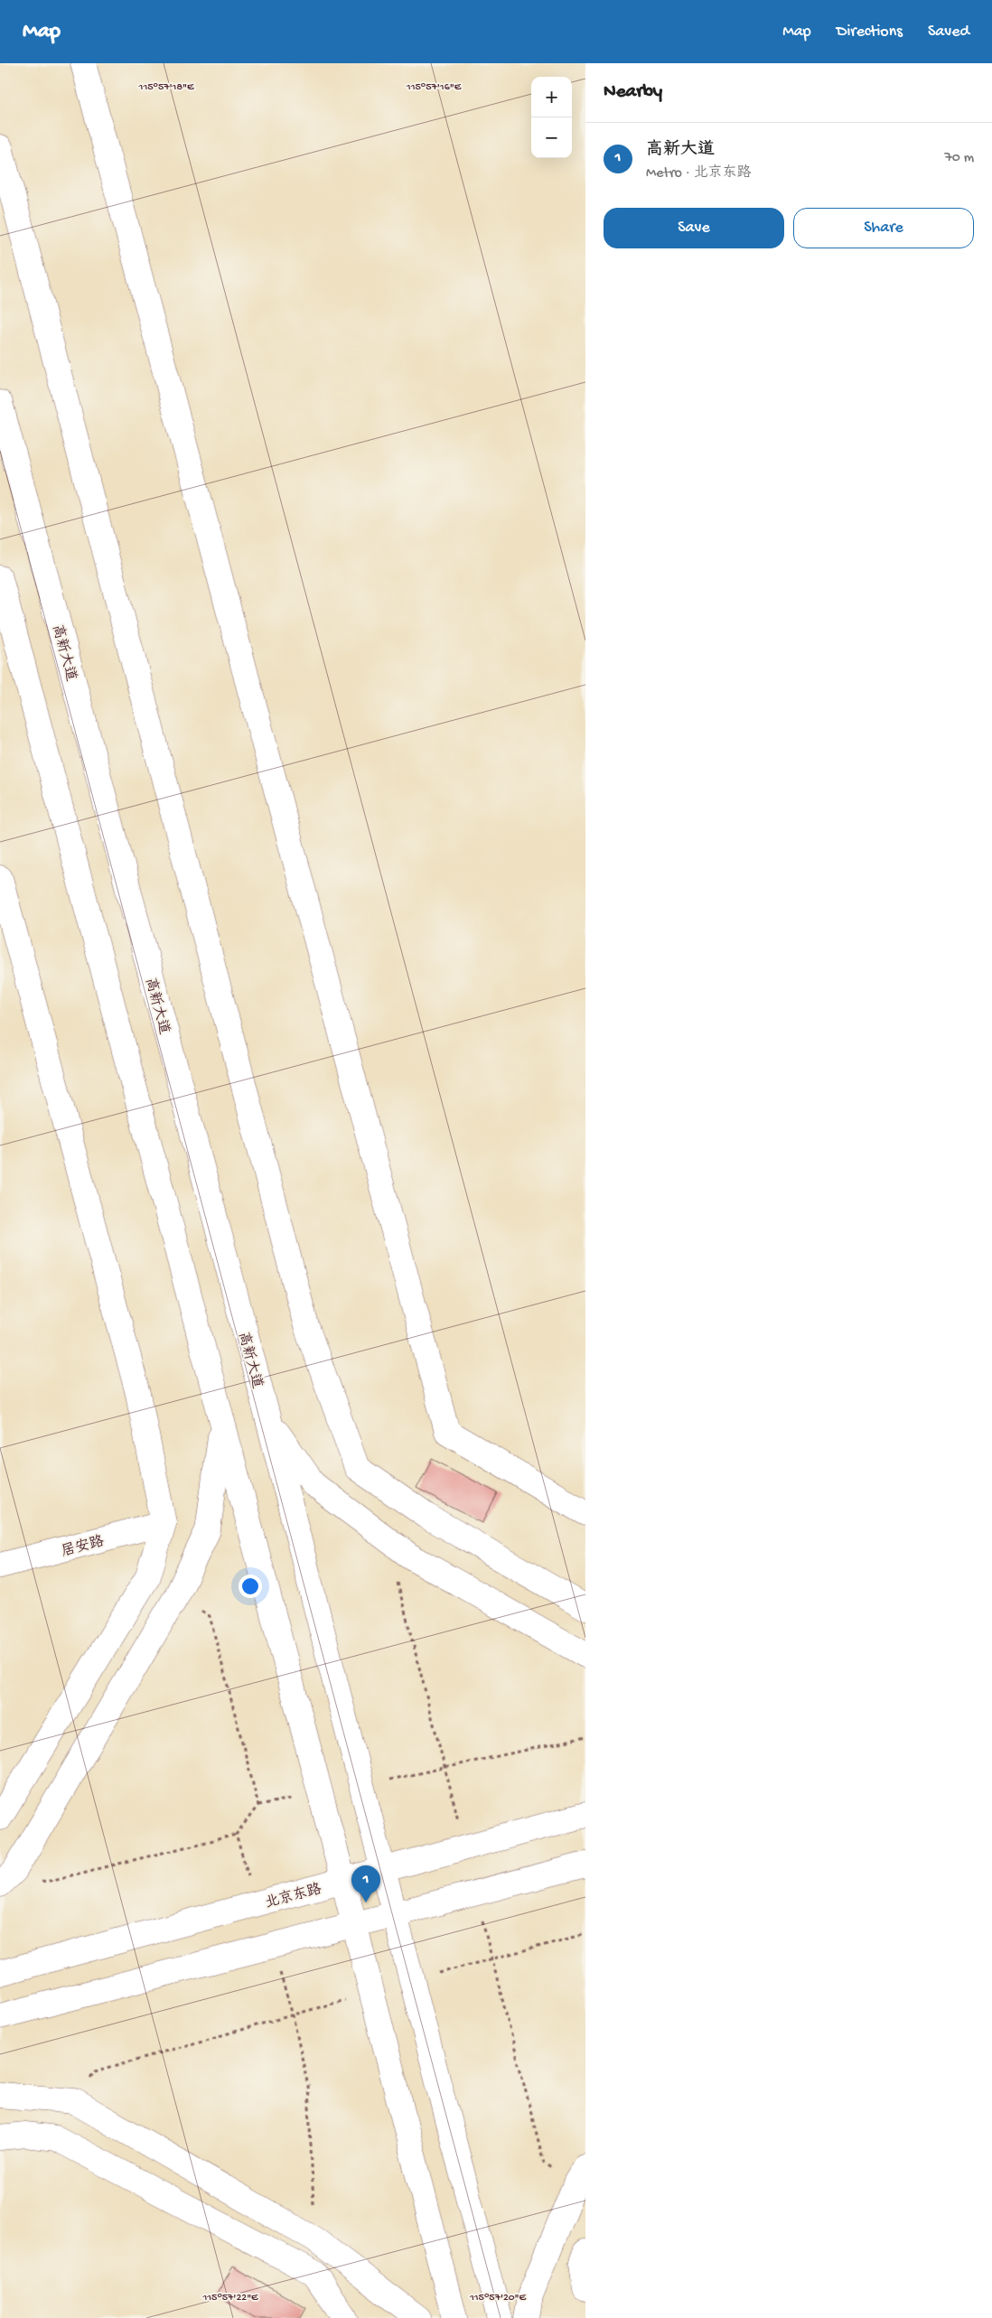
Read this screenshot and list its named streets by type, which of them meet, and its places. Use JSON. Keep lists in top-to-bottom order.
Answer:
{
  "streets": {
    "main road": ["高新大道", "居安路", "北京东路"]
  },
  "crossings": [
    ["高新大道", "北京东路"]
  ],
  "page": {
    "header": "Map",
    "nav": ["Map", "Directions", "Saved"],
    "heading": "Nearby",
    "map_buttons": ["+", "−"],
    "list": [
      {
        "mark": "1",
        "name": "高新大道",
        "note": "Metro · 北京东路",
        "value": "70 m"
      }
    ],
    "buttons": ["Save", "Share"],
    "pins": "1"
  },
  "coordinates": [
    "115°57'18\"E",
    "115°57'16\"E",
    "115°57'22\"E",
    "115°57'20\"E"
  ]
}
